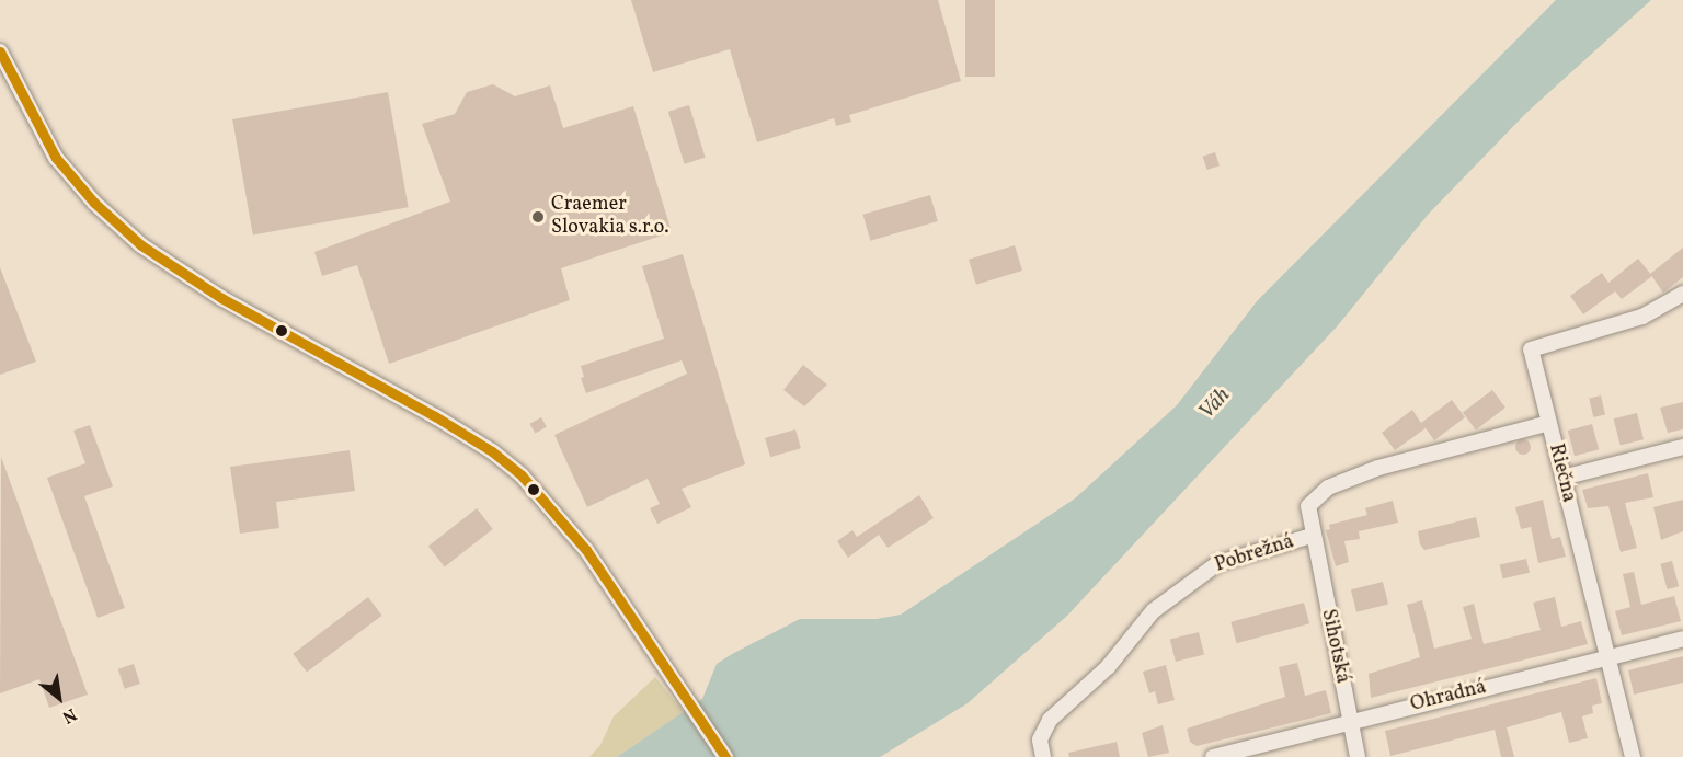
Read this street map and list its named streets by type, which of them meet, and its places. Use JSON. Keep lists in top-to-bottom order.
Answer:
{
  "streets": {
    "street": [
      "Riečna",
      "Pobrežná",
      "Sihotská",
      "Ohradná"
    ]
  },
  "crossings": [
    ["Riečna", "Pobrežná"],
    ["Riečna", "Ohradná"],
    ["Pobrežná", "Sihotská"],
    ["Sihotská", "Ohradná"]
  ],
  "water": ["Váh"],
  "places": ["Craemer Slovakia s.r.o."],
  "north": "bottom right"
}
